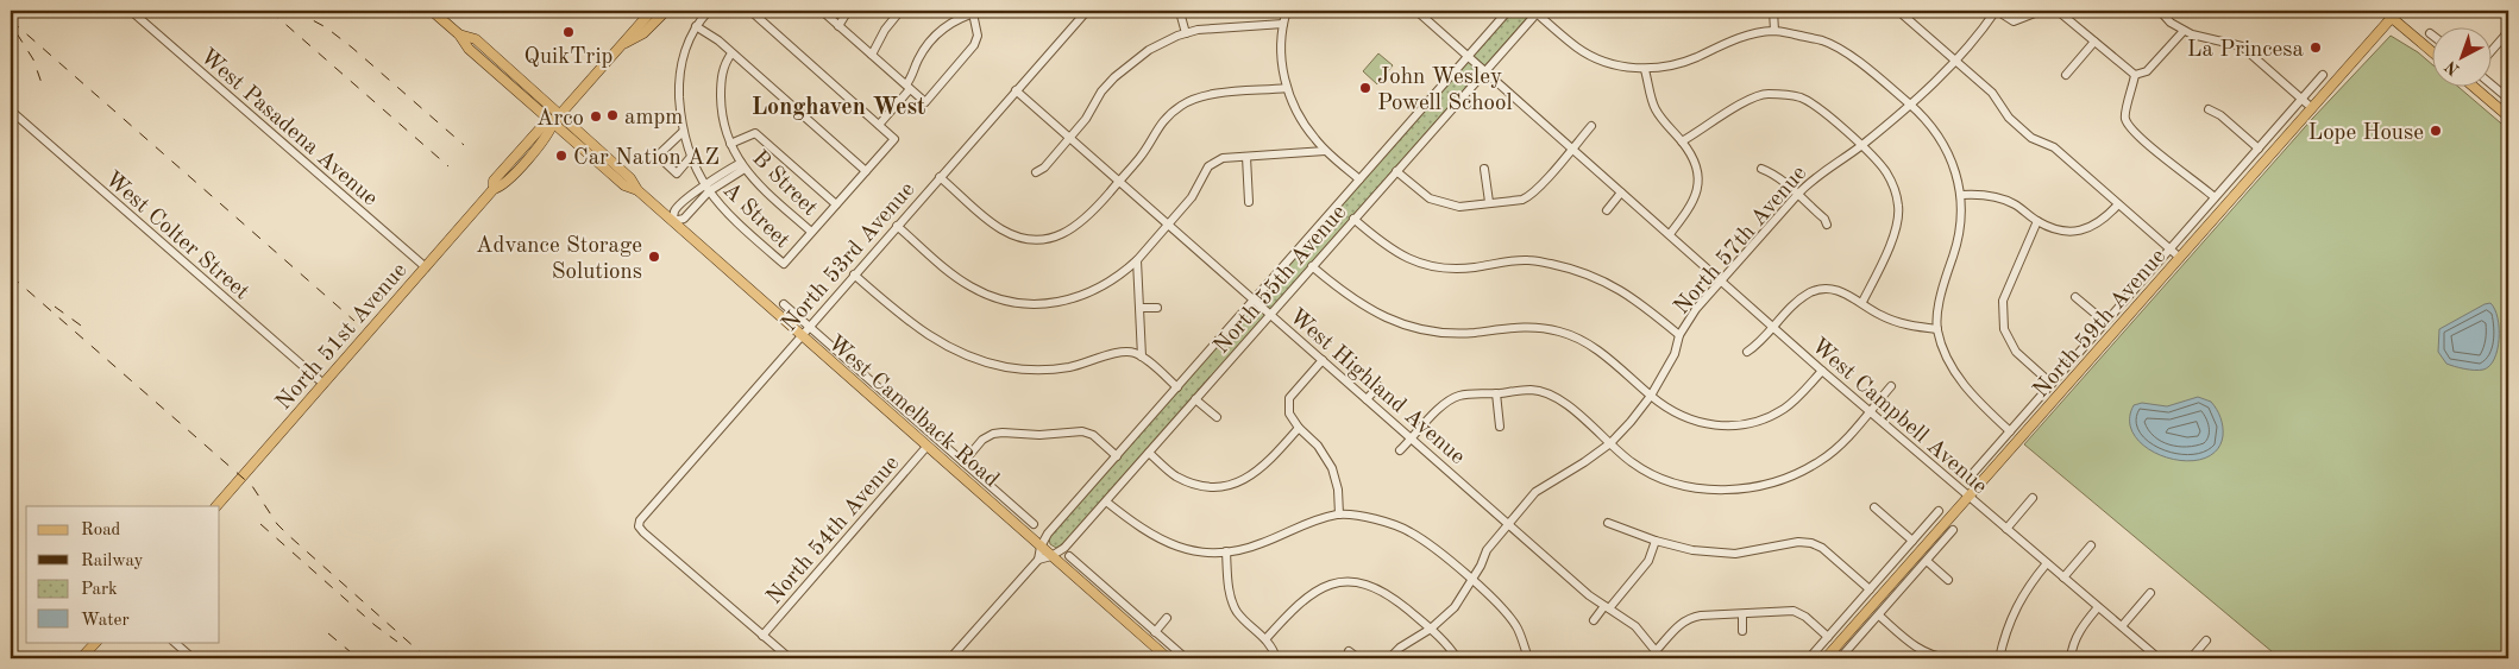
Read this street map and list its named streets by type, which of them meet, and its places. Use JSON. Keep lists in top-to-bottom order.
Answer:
{
  "streets": {
    "main road": ["North 59th Avenue", "North 51st Avenue", "West Camelback Road"],
    "street": [
      "West Pasadena Avenue",
      "B Street",
      "A Street",
      "West Colter Street",
      "North 57th Avenue",
      "North 53rd Avenue",
      "North 55th Avenue",
      "West Highland Avenue",
      "West Campbell Avenue",
      "North 54th Avenue"
    ]
  },
  "crossings": [
    ["West Pasadena Avenue", "North 51st Avenue"],
    ["B Street", "A Street"],
    ["West Colter Street", "North 51st Avenue"],
    ["North 57th Avenue", "West Highland Avenue"],
    ["North 57th Avenue", "West Campbell Avenue"],
    ["North 53rd Avenue", "West Highland Avenue"],
    ["North 53rd Avenue", "West Camelback Road"],
    ["North 53rd Avenue", "North 54th Avenue"],
    ["North 55th Avenue", "West Highland Avenue"],
    ["North 55th Avenue", "West Camelback Road"],
    ["North 55th Avenue", "West Campbell Avenue"],
    ["North 59th Avenue", "West Campbell Avenue"],
    ["North 51st Avenue", "West Camelback Road"],
    ["West Camelback Road", "North 54th Avenue"]
  ],
  "districts": ["Longhaven West"],
  "places": [
    "QuikTrip",
    "La Princesa",
    "John Wesley Powell School",
    "ampm",
    "Arco",
    "Lope House",
    "Car Nation AZ",
    "Advance Storage Solutions"
  ],
  "legend": [
    "Road",
    "Railway",
    "Park",
    "Water"
  ],
  "north": "bottom left"
}
